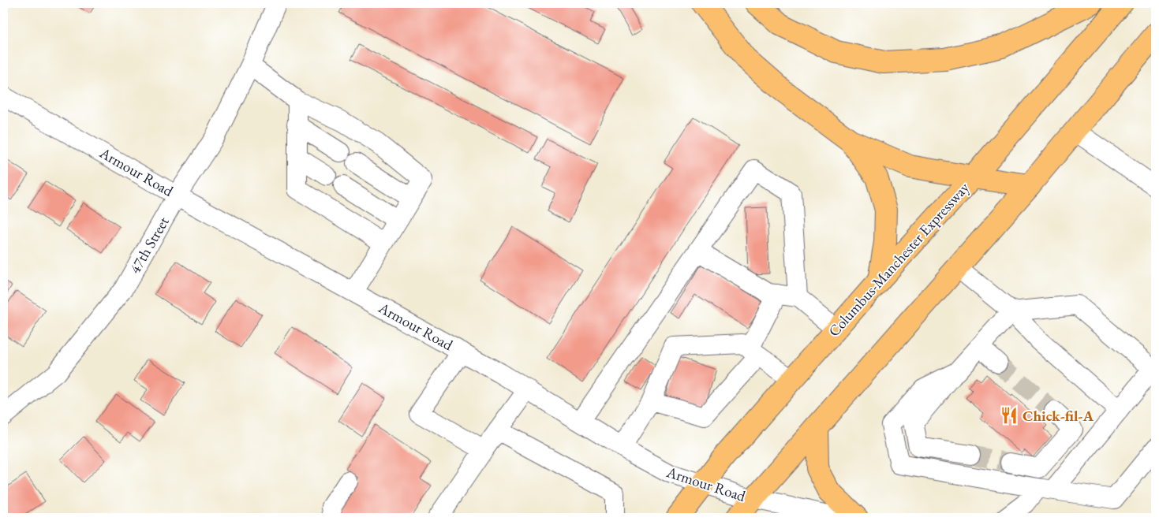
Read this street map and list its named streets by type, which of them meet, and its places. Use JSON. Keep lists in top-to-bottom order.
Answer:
{
  "streets": {
    "main road": ["Columbus-Manchester Expressway"],
    "street": ["Armour Road", "47th Street"]
  },
  "crossings": [
    ["Armour Road", "47th Street"],
    ["Armour Road", "Columbus-Manchester Expressway"]
  ],
  "places": {
    "restaurant": ["Chick-fil-A"]
  }
}
